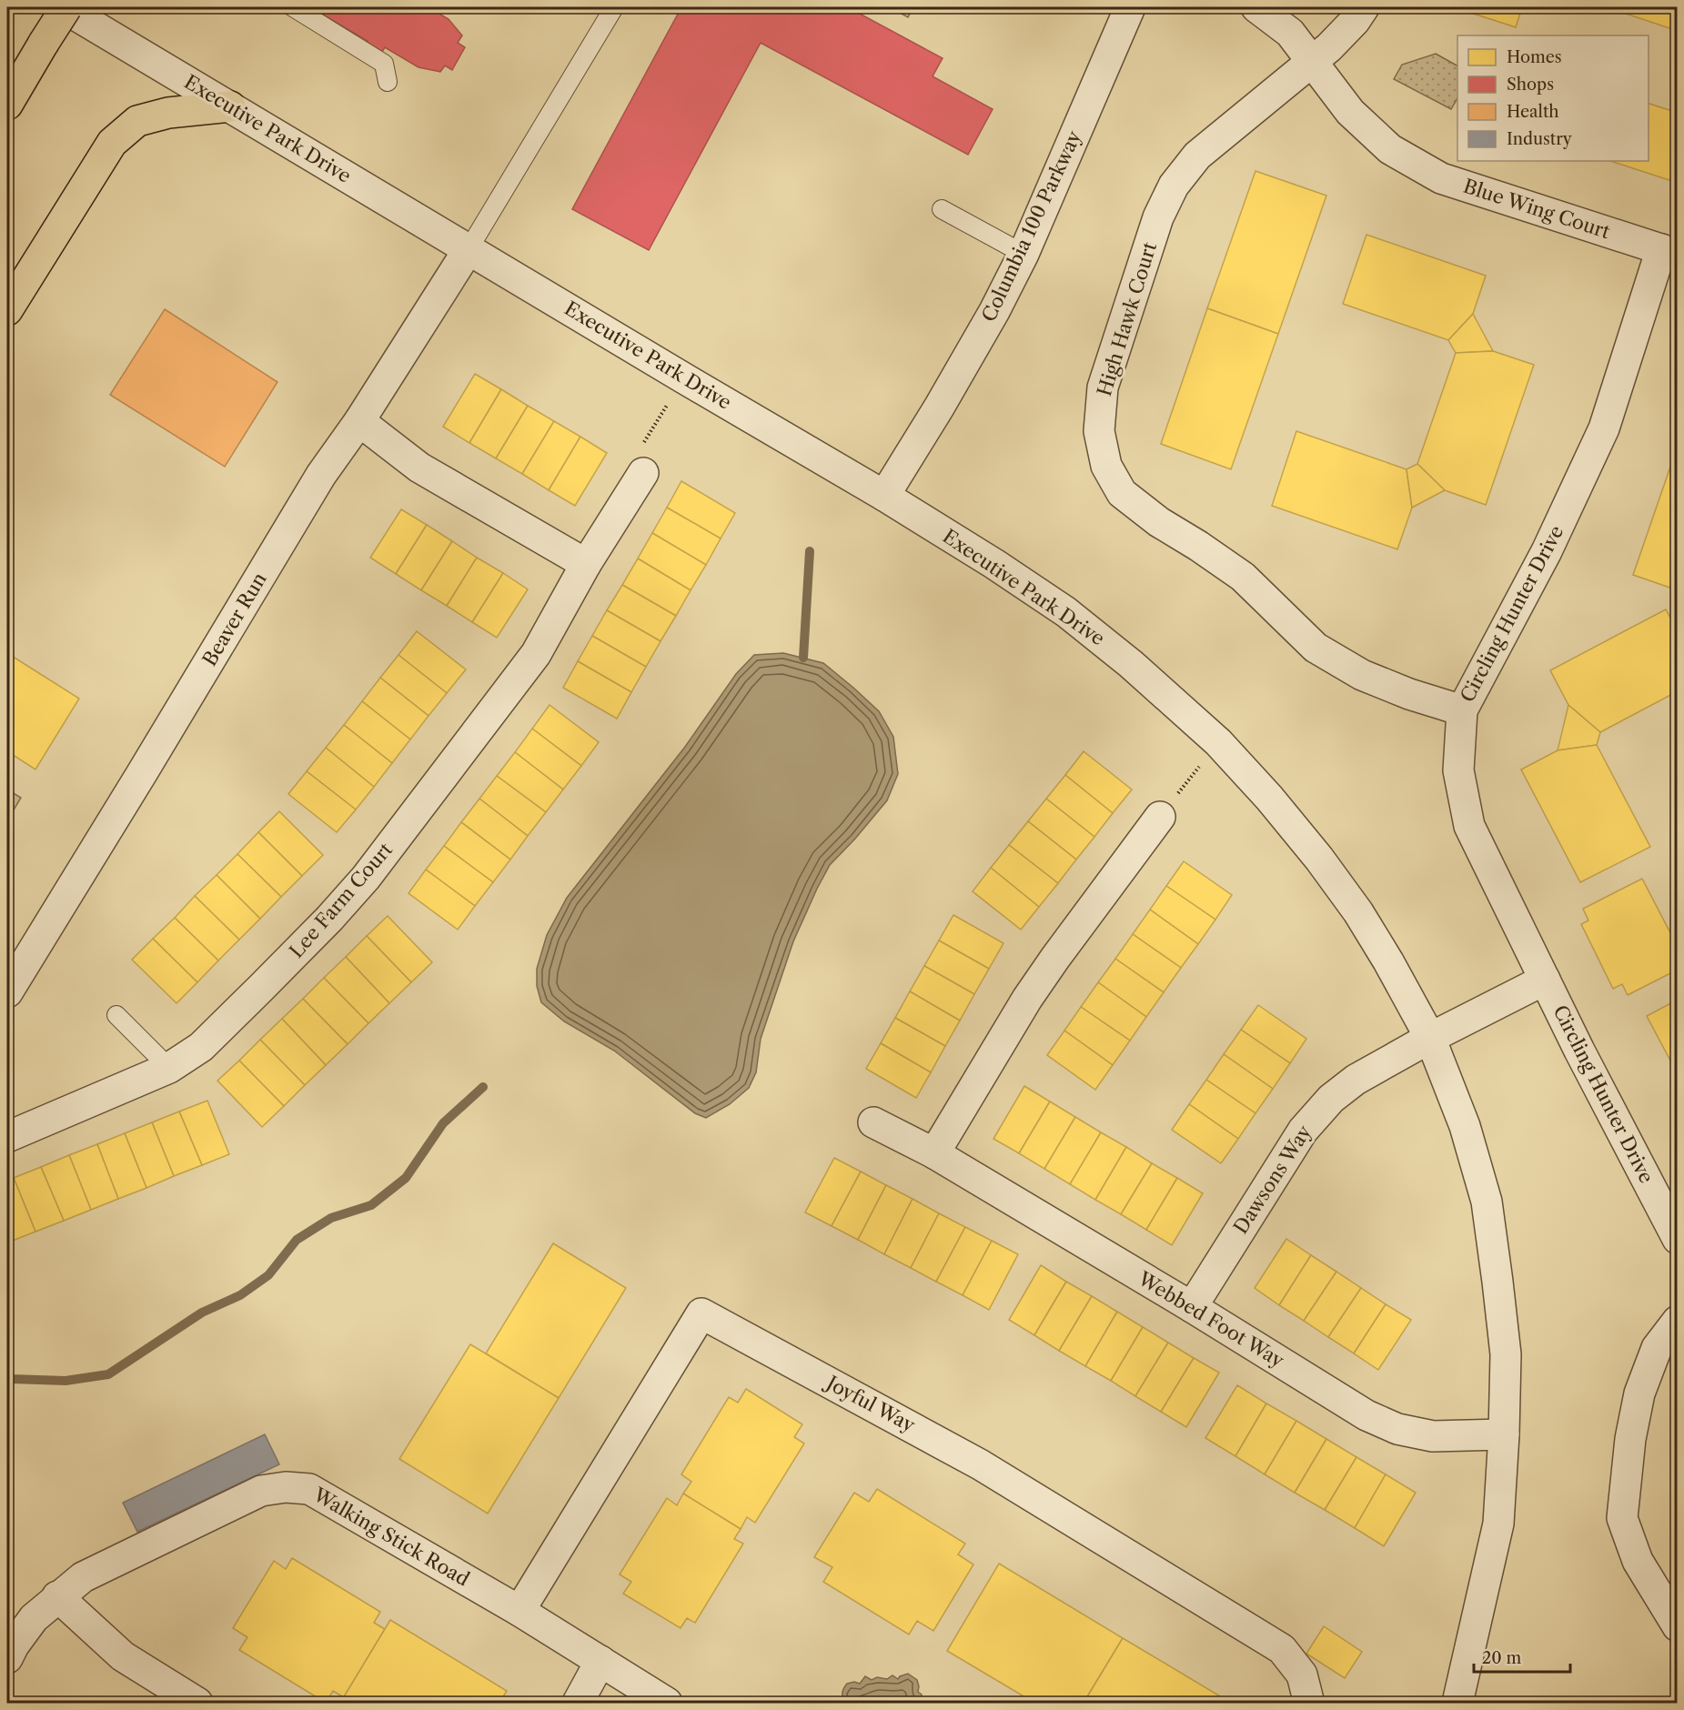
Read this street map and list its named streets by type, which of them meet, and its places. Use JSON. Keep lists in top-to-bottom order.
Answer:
{
  "streets": {
    "street": [
      "Executive Park Drive",
      "Blue Wing Court",
      "Columbia 100 Parkway",
      "High Hawk Court",
      "Circling Hunter Drive",
      "Beaver Run",
      "Lee Farm Court",
      "Dawsons Way",
      "Webbed Foot Way",
      "Joyful Way",
      "Walking Stick Road"
    ]
  },
  "crossings": [
    ["Executive Park Drive", "Columbia 100 Parkway"],
    ["Executive Park Drive", "Beaver Run"],
    ["Executive Park Drive", "Dawsons Way"],
    ["Executive Park Drive", "Webbed Foot Way"],
    ["Blue Wing Court", "High Hawk Court"],
    ["Blue Wing Court", "Circling Hunter Drive"],
    ["High Hawk Court", "Circling Hunter Drive"],
    ["Dawsons Way", "Webbed Foot Way"],
    ["Joyful Way", "Walking Stick Road"]
  ],
  "legend": [
    "Homes",
    "Shops",
    "Health",
    "Industry"
  ],
  "scale_bar": "20 m"
}
